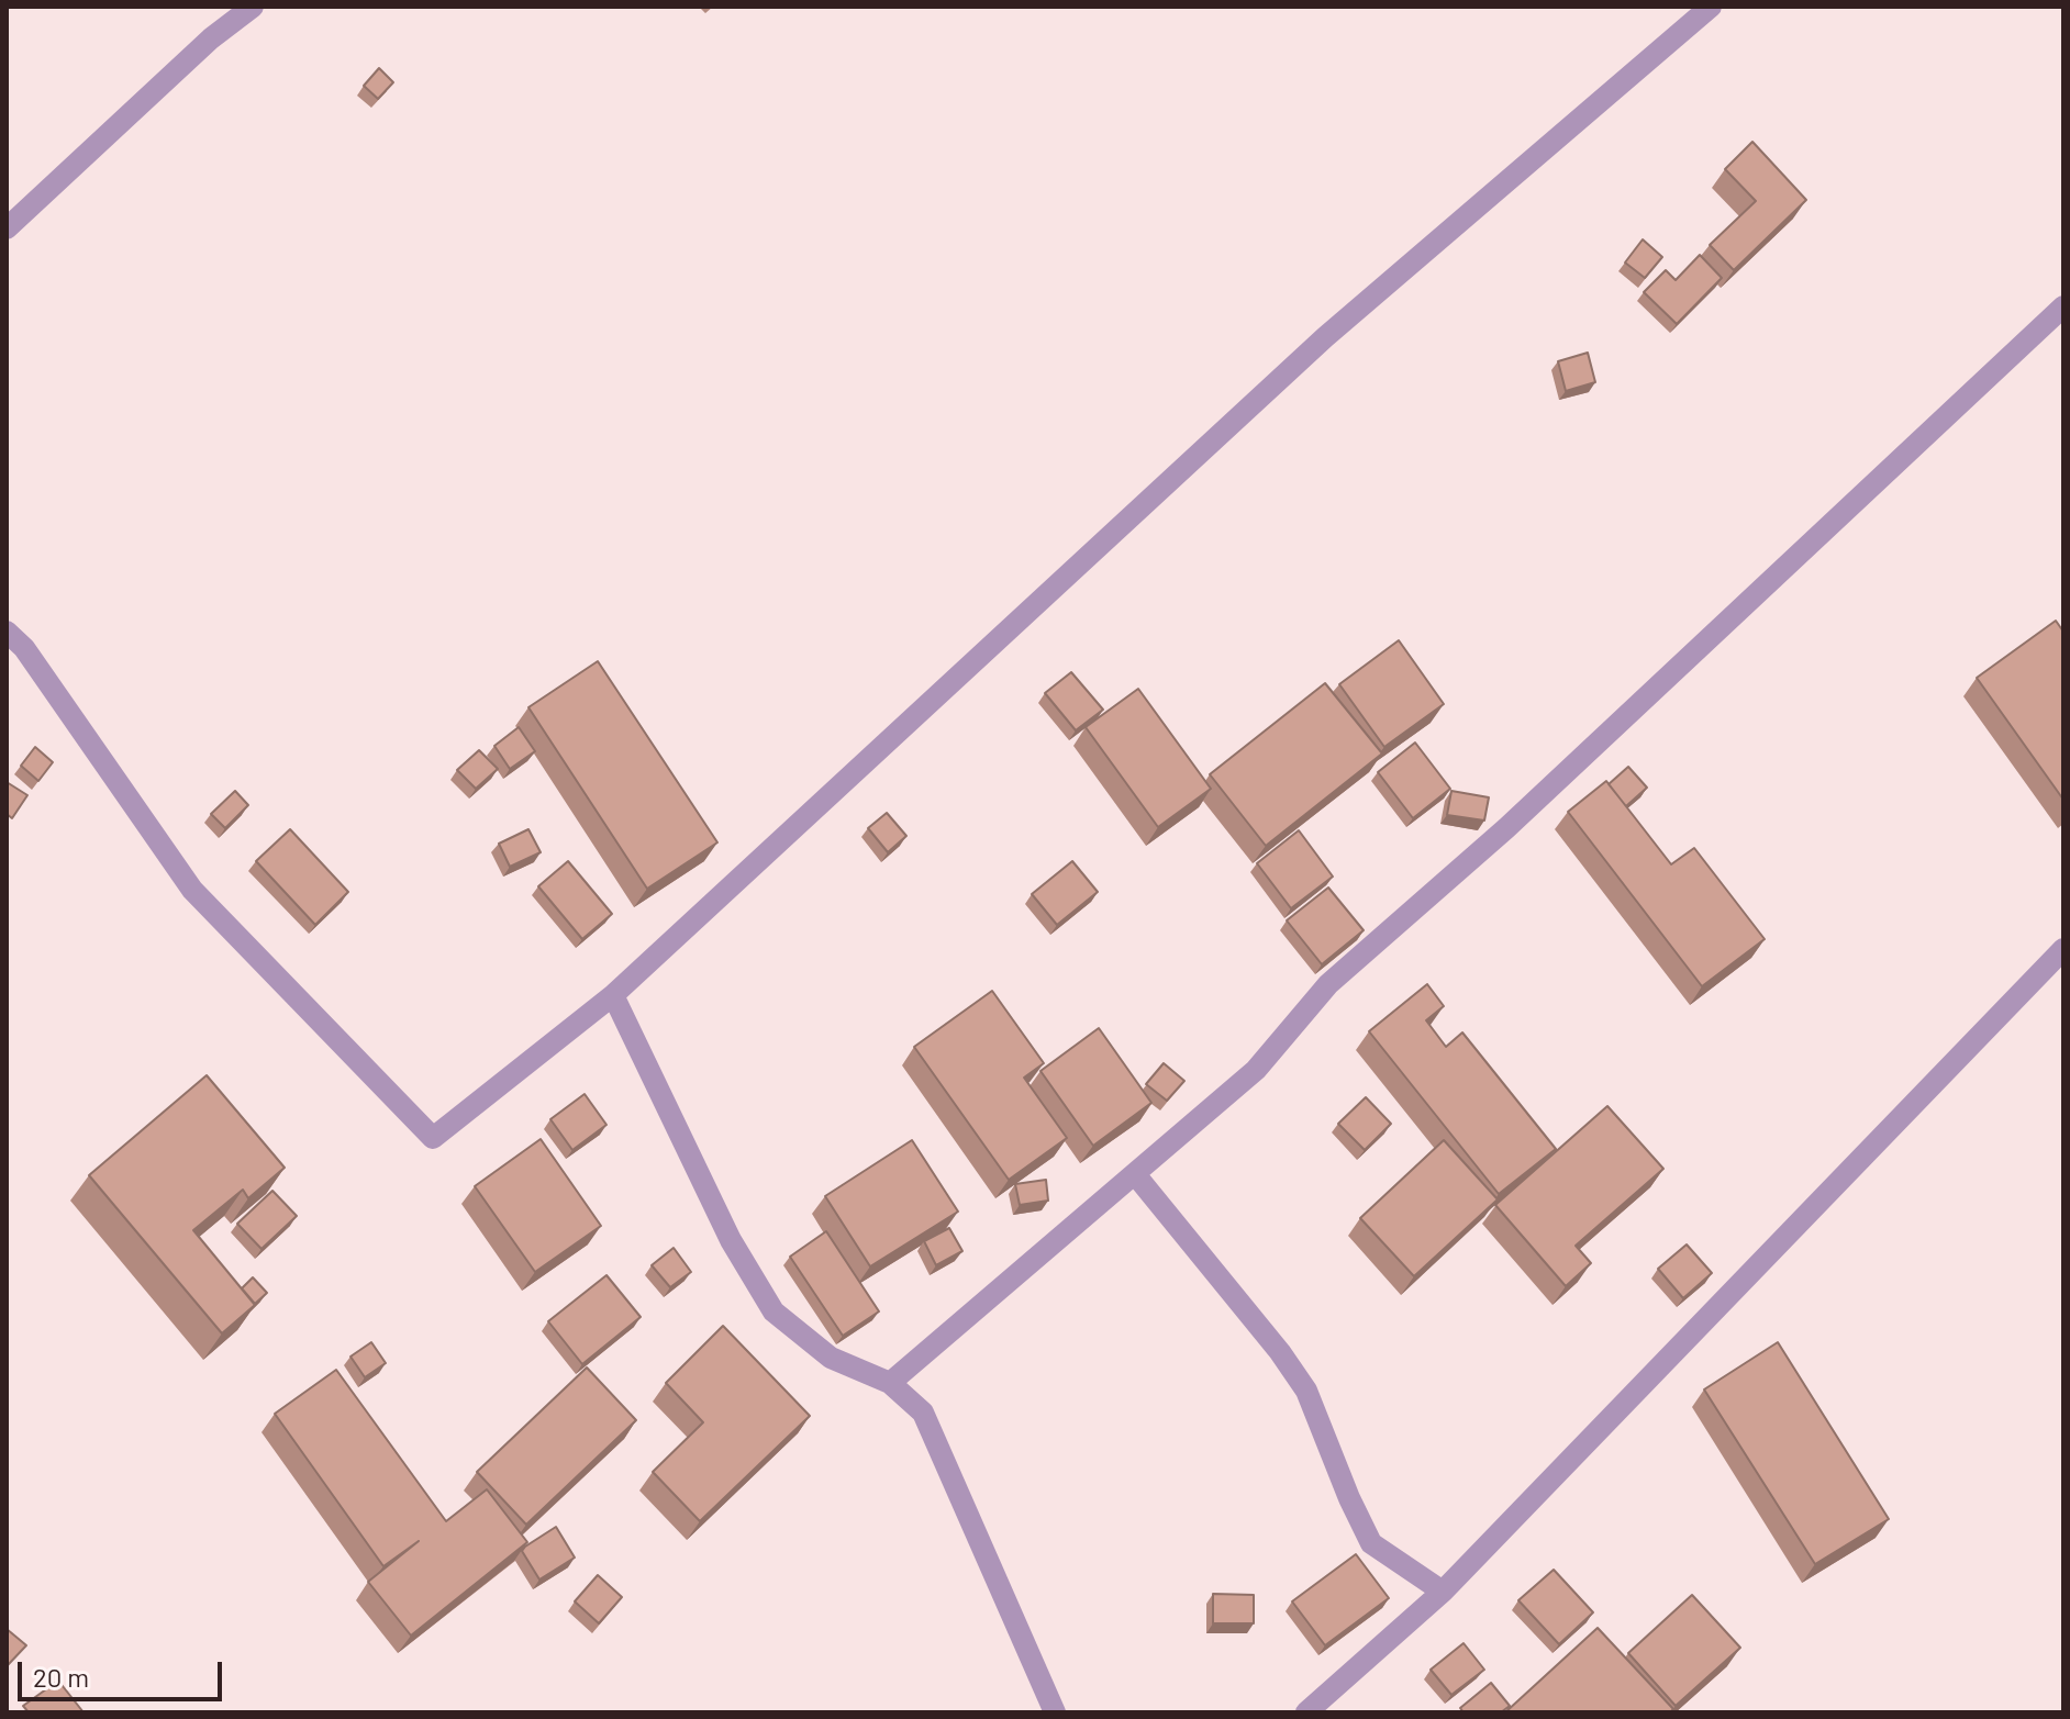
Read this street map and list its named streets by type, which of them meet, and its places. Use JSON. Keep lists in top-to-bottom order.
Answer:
{
  "scale_bar": "20 m"
}
